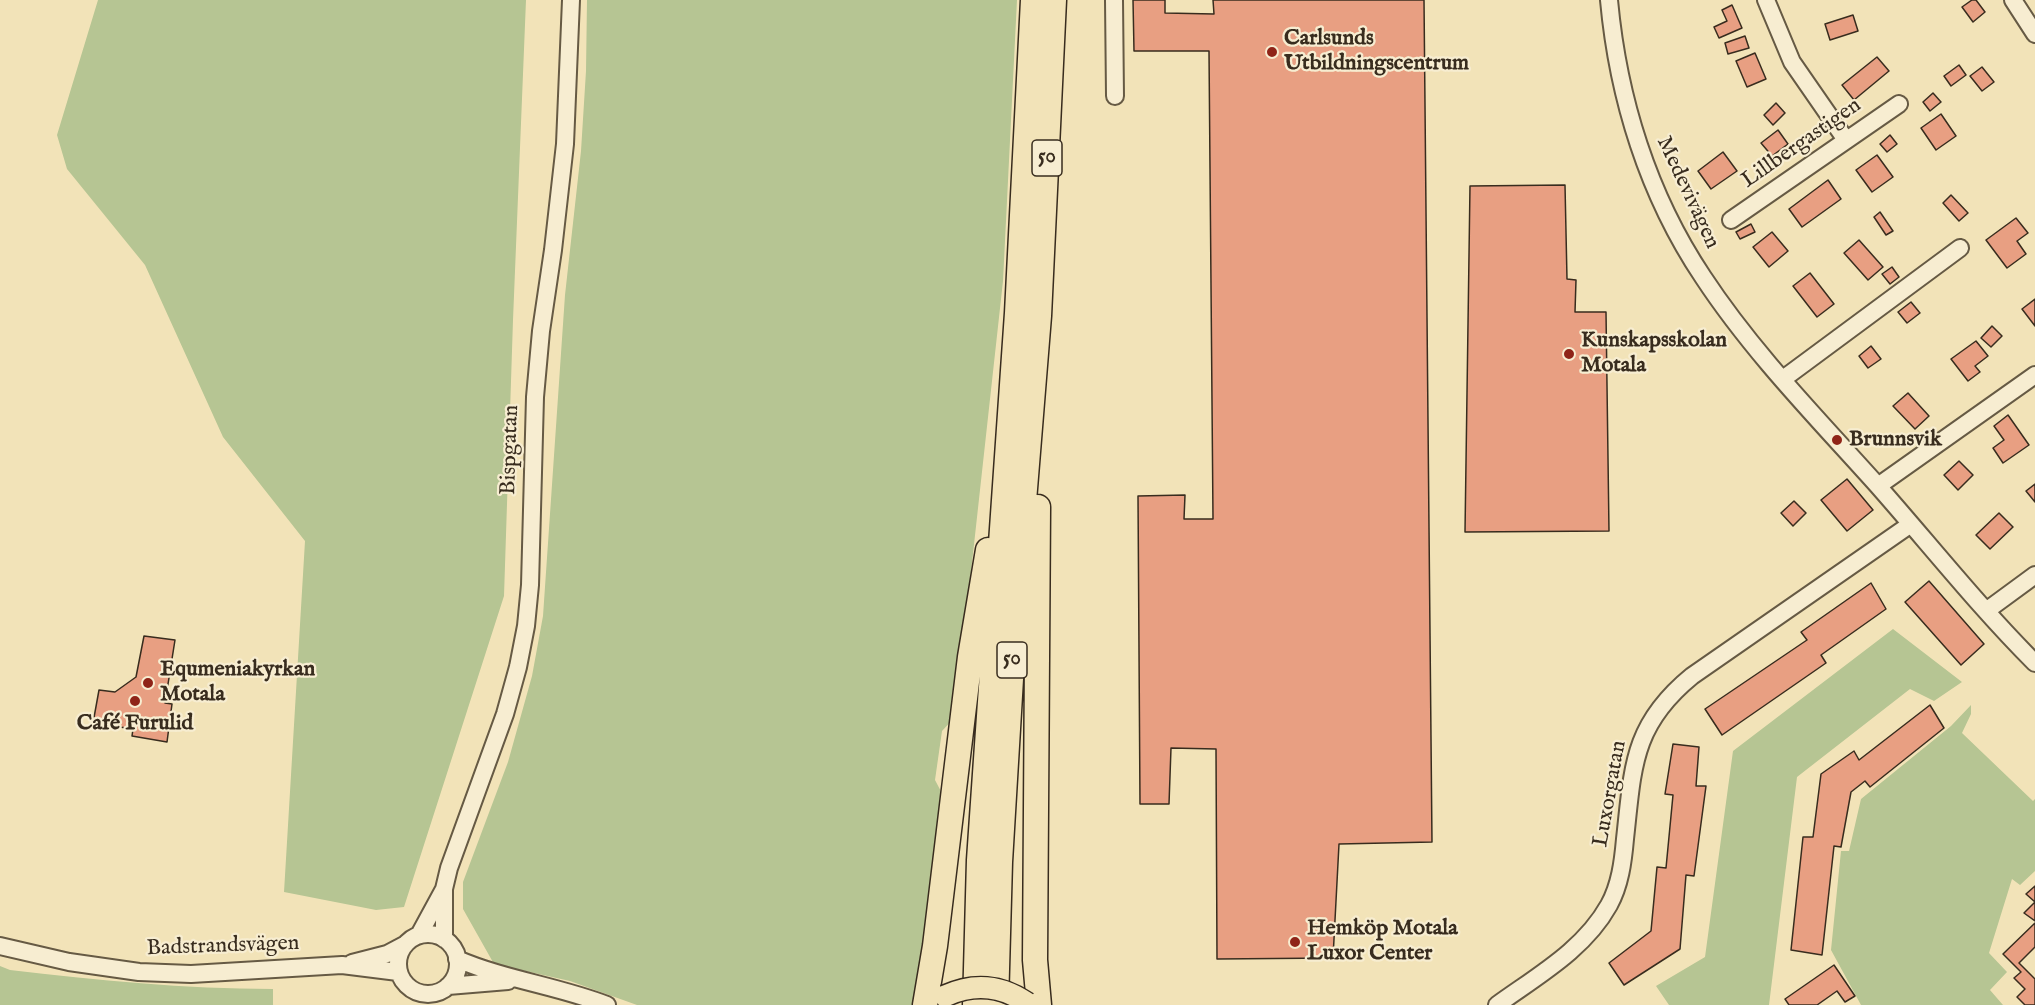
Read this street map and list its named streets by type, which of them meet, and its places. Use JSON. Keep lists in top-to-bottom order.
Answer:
{
  "streets": {
    "highway": ["50"],
    "street": [
      "Lillbergastigen",
      "Medevivägen",
      "Bispgatan",
      "Luxorgatan",
      "Badstrandsvägen"
    ]
  },
  "crossings": [
    ["Medevivägen", "Luxorgatan"],
    ["Bispgatan", "Badstrandsvägen"]
  ],
  "places": [
    "Carlsunds Utbildningscentrum",
    "Kunskapsskolan Motala",
    "Brunnsvik",
    "Equmeniakyrkan Motala",
    "Café Furulid",
    "Hemköp Motala Luxor Center"
  ]
}
